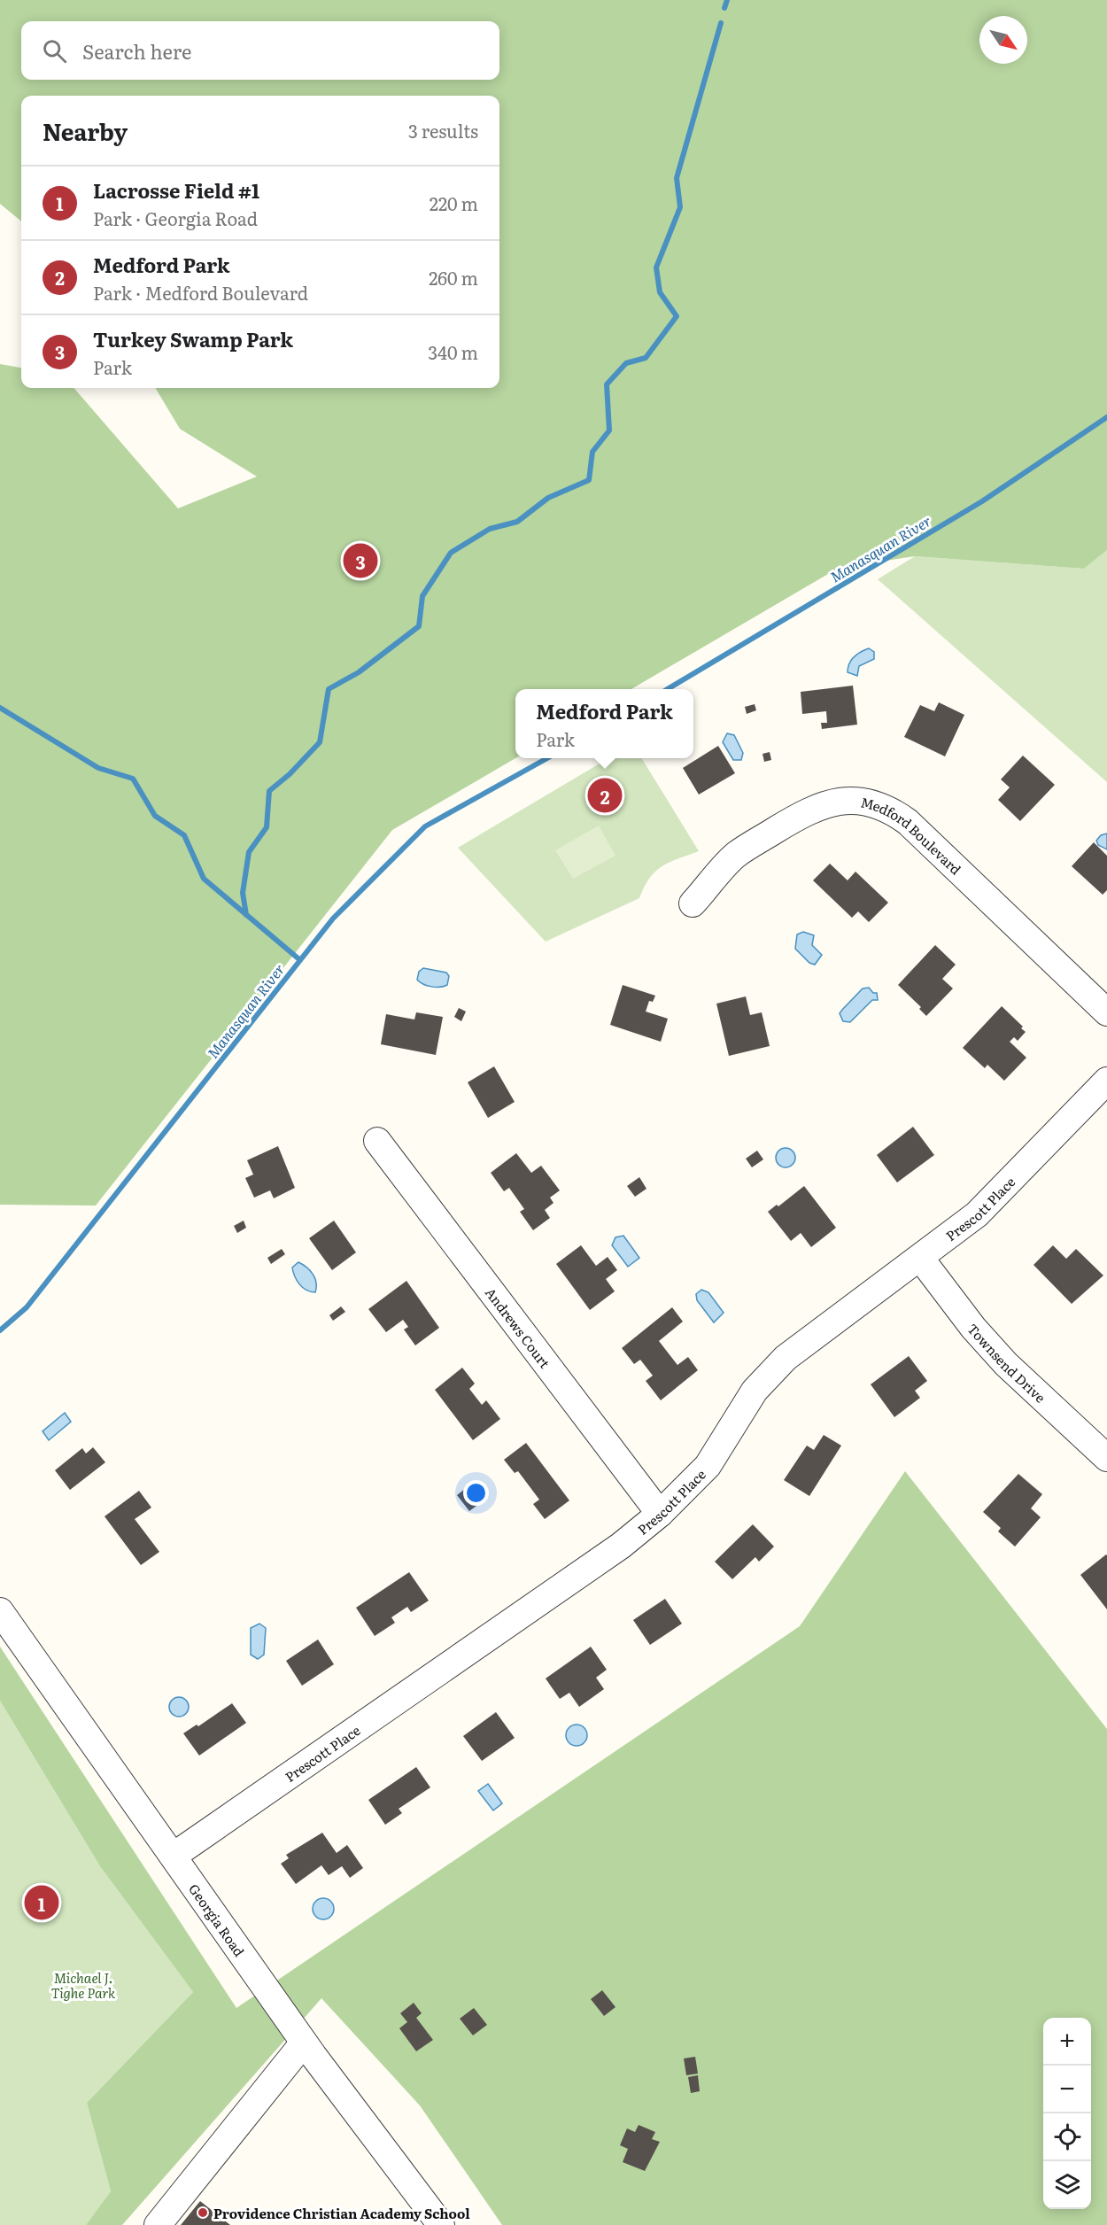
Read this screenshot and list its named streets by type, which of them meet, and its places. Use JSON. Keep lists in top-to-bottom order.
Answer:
{
  "streets": {
    "street": [
      "Medford Boulevard",
      "Prescott Place",
      "Andrews Court",
      "Townsend Drive",
      "Georgia Road"
    ]
  },
  "crossings": [
    ["Prescott Place", "Andrews Court"],
    ["Prescott Place", "Townsend Drive"],
    ["Prescott Place", "Georgia Road"]
  ],
  "water": ["Manasquan River"],
  "parks": ["Michael J. Tighe Park"],
  "places": ["Providence Christian Academy School"],
  "north": "bottom right",
  "page": {
    "search": "Search here",
    "heading": ["Nearby", "3 results"],
    "list": [
      {
        "mark": "1",
        "name": "Lacrosse Field #1",
        "note": "Park · Georgia Road",
        "value": "220 m"
      },
      {
        "mark": "2",
        "name": "Medford Park",
        "note": "Park · Medford Boulevard",
        "value": "260 m"
      },
      {
        "mark": "3",
        "name": "Turkey Swamp Park",
        "note": "Park",
        "value": "340 m"
      }
    ],
    "pins": ["3", "2", "1"],
    "popup": ["Medford Park", "Park"],
    "map_buttons": ["+", "−"]
  }
}
